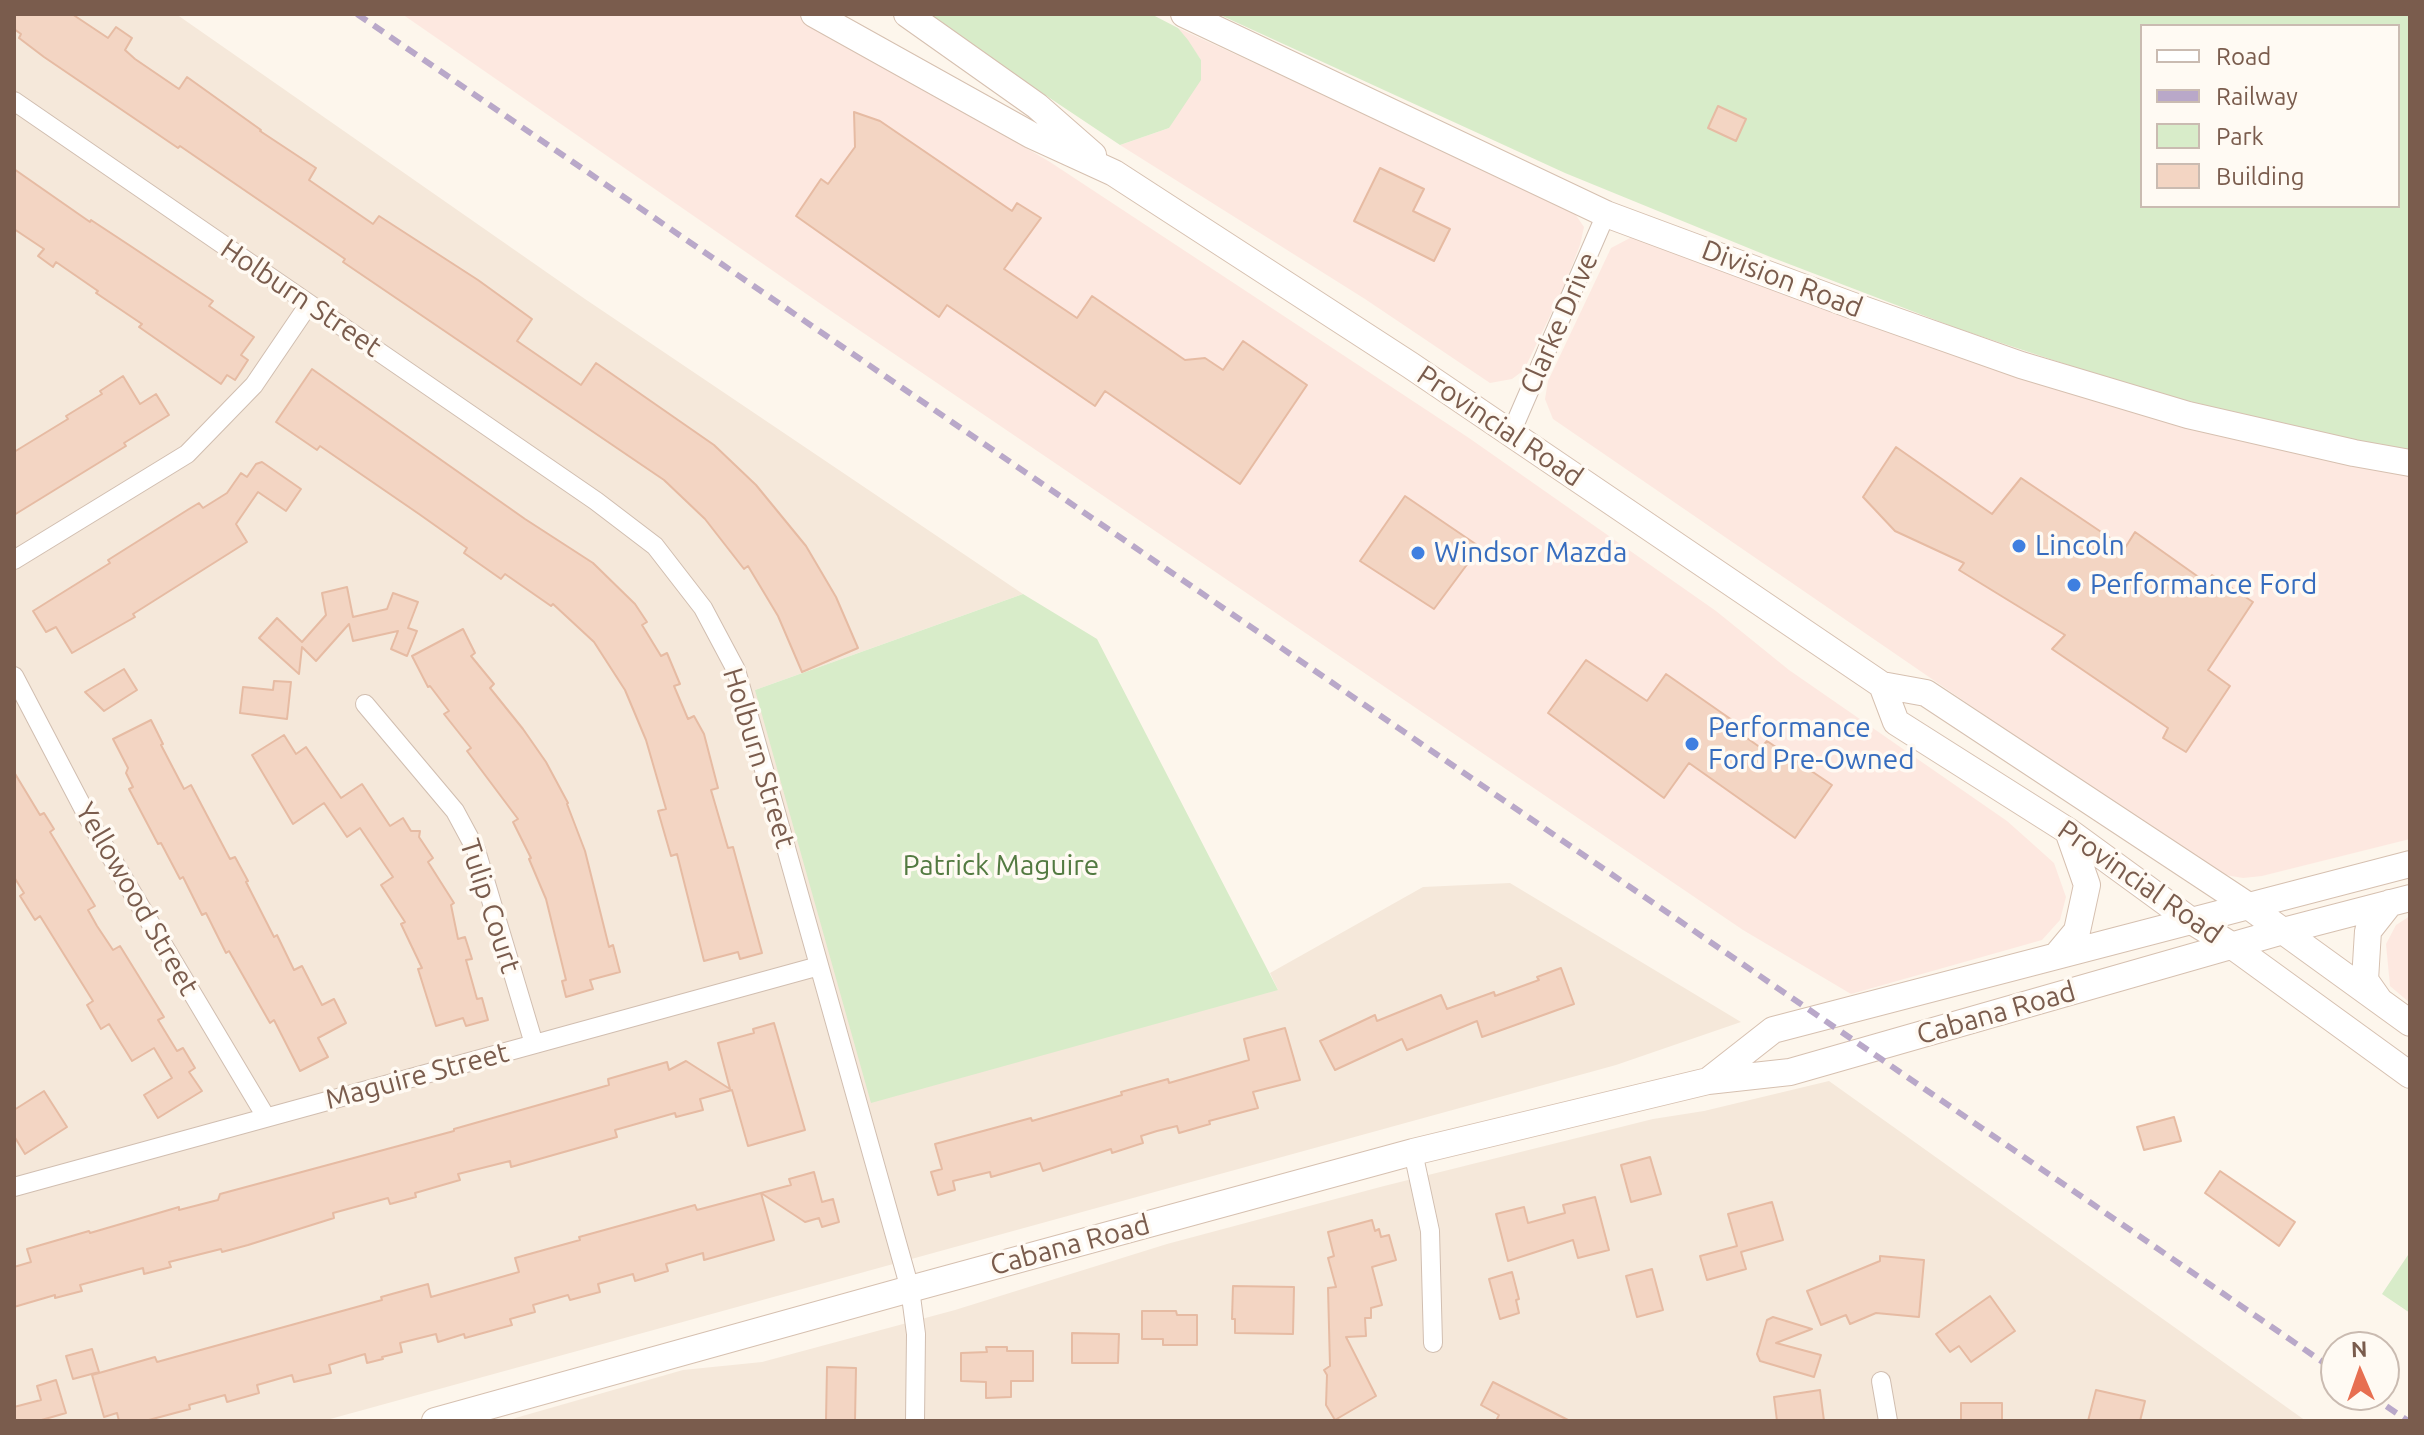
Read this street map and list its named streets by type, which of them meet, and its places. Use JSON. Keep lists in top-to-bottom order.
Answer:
{
  "streets": {
    "main road": ["Division Road", "Provincial Road", "Cabana Road"],
    "street": [
      "Holburn Street",
      "Clarke Drive",
      "Yellowood Street",
      "Tulip Court",
      "Maguire Street"
    ]
  },
  "crossings": [
    ["Division Road", "Clarke Drive"],
    ["Holburn Street", "Cabana Road"],
    ["Holburn Street", "Maguire Street"],
    ["Clarke Drive", "Provincial Road"],
    ["Provincial Road", "Cabana Road"],
    ["Yellowood Street", "Maguire Street"],
    ["Tulip Court", "Maguire Street"]
  ],
  "parks": ["Patrick Maguire"],
  "places": [
    "Lincoln",
    "Windsor Mazda",
    "Performance Ford",
    "Performance Ford Pre-Owned"
  ],
  "legend": [
    "Road",
    "Railway",
    "Park",
    "Building"
  ],
  "north": "top"
}
